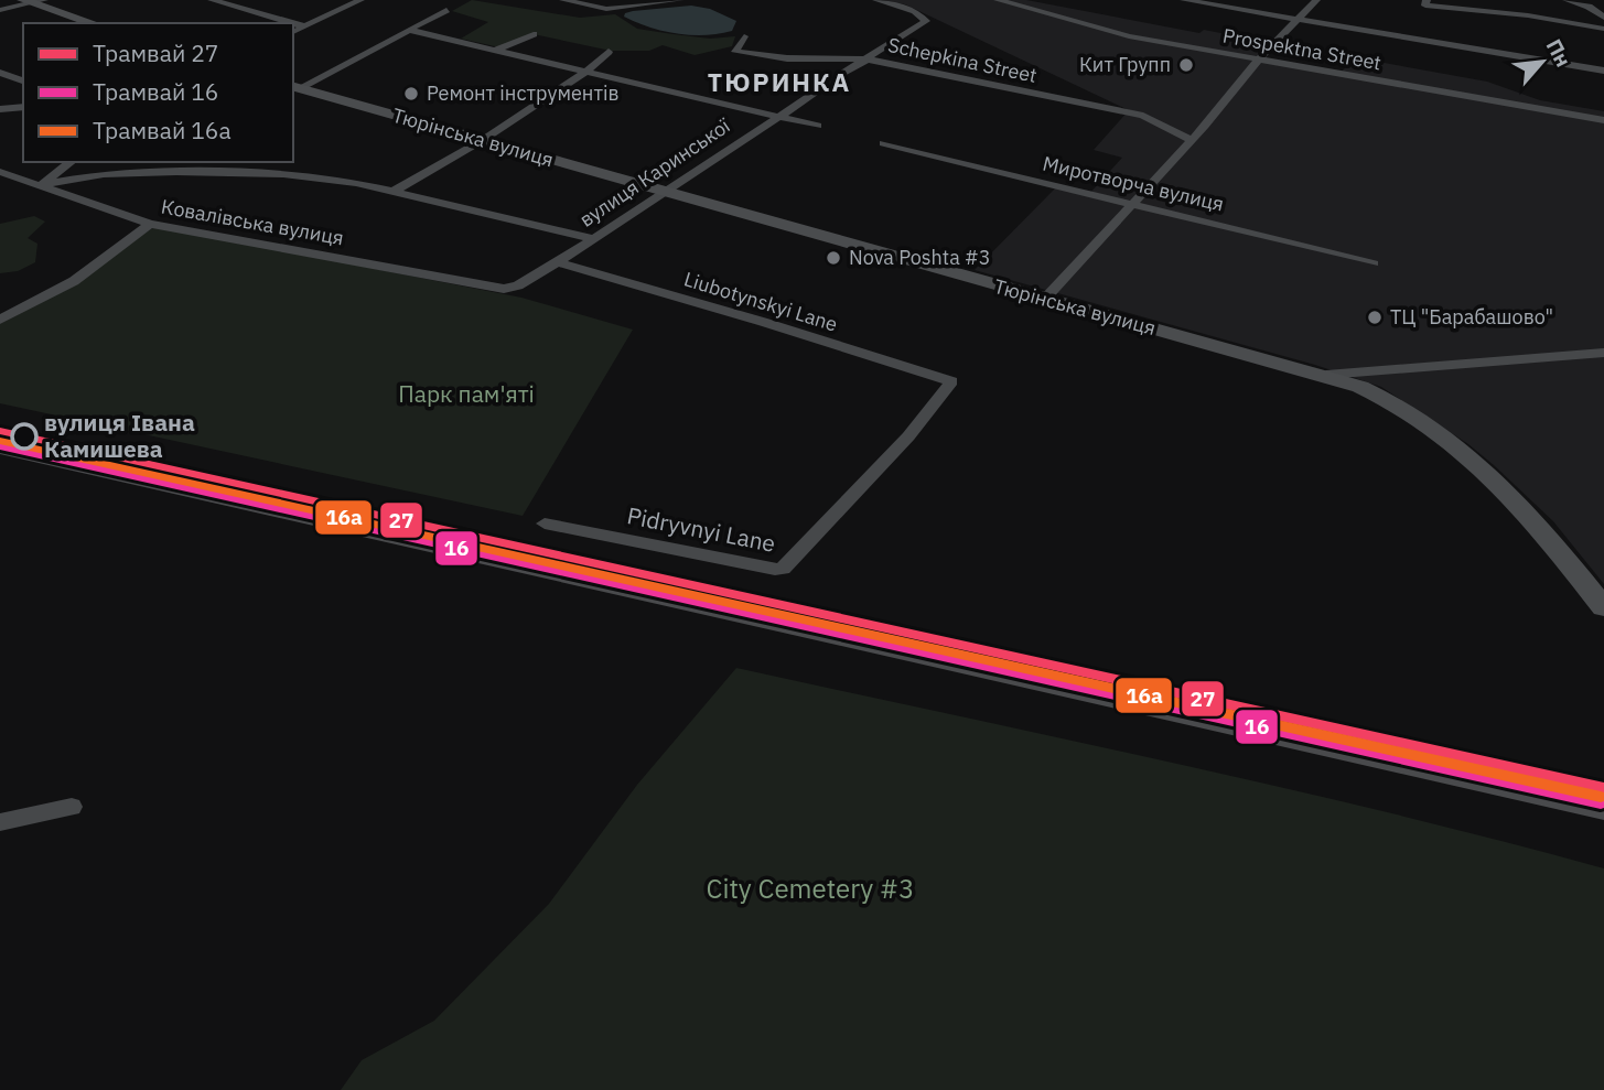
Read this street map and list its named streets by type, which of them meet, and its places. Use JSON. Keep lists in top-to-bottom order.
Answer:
{
  "streets": {
    "main road": ["Тюрінська вулиця"],
    "street": [
      "Prospektna Street",
      "Schepkina Street",
      "вулиця Каринської",
      "Миротворча вулиця",
      "Ковалівська вулиця",
      "Liubotynskyi Lane",
      "Pidryvnyi Lane"
    ]
  },
  "crossings": [
    ["Тюрінська вулиця", "вулиця Каринської"],
    ["вулиця Каринської", "Ковалівська вулиця"],
    ["вулиця Каринської", "Liubotynskyi Lane"],
    ["Liubotynskyi Lane", "Pidryvnyi Lane"]
  ],
  "districts": ["ТЮРИНКА"],
  "parks": ["Парк пам'яті", "City Cemetery #3"],
  "places": [
    "Кит Групп",
    "Ремонт інструментів",
    "Nova Poshta #3",
    "ТЦ \"Барабашово\"",
    "вулиця Івана Камишева"
  ],
  "lines": ["tram line 27", "tram line 16a", "tram line 16"],
  "legend": ["Трамвай 27", "Трамвай 16", "Трамвай 16a"],
  "north": "top right"
}
